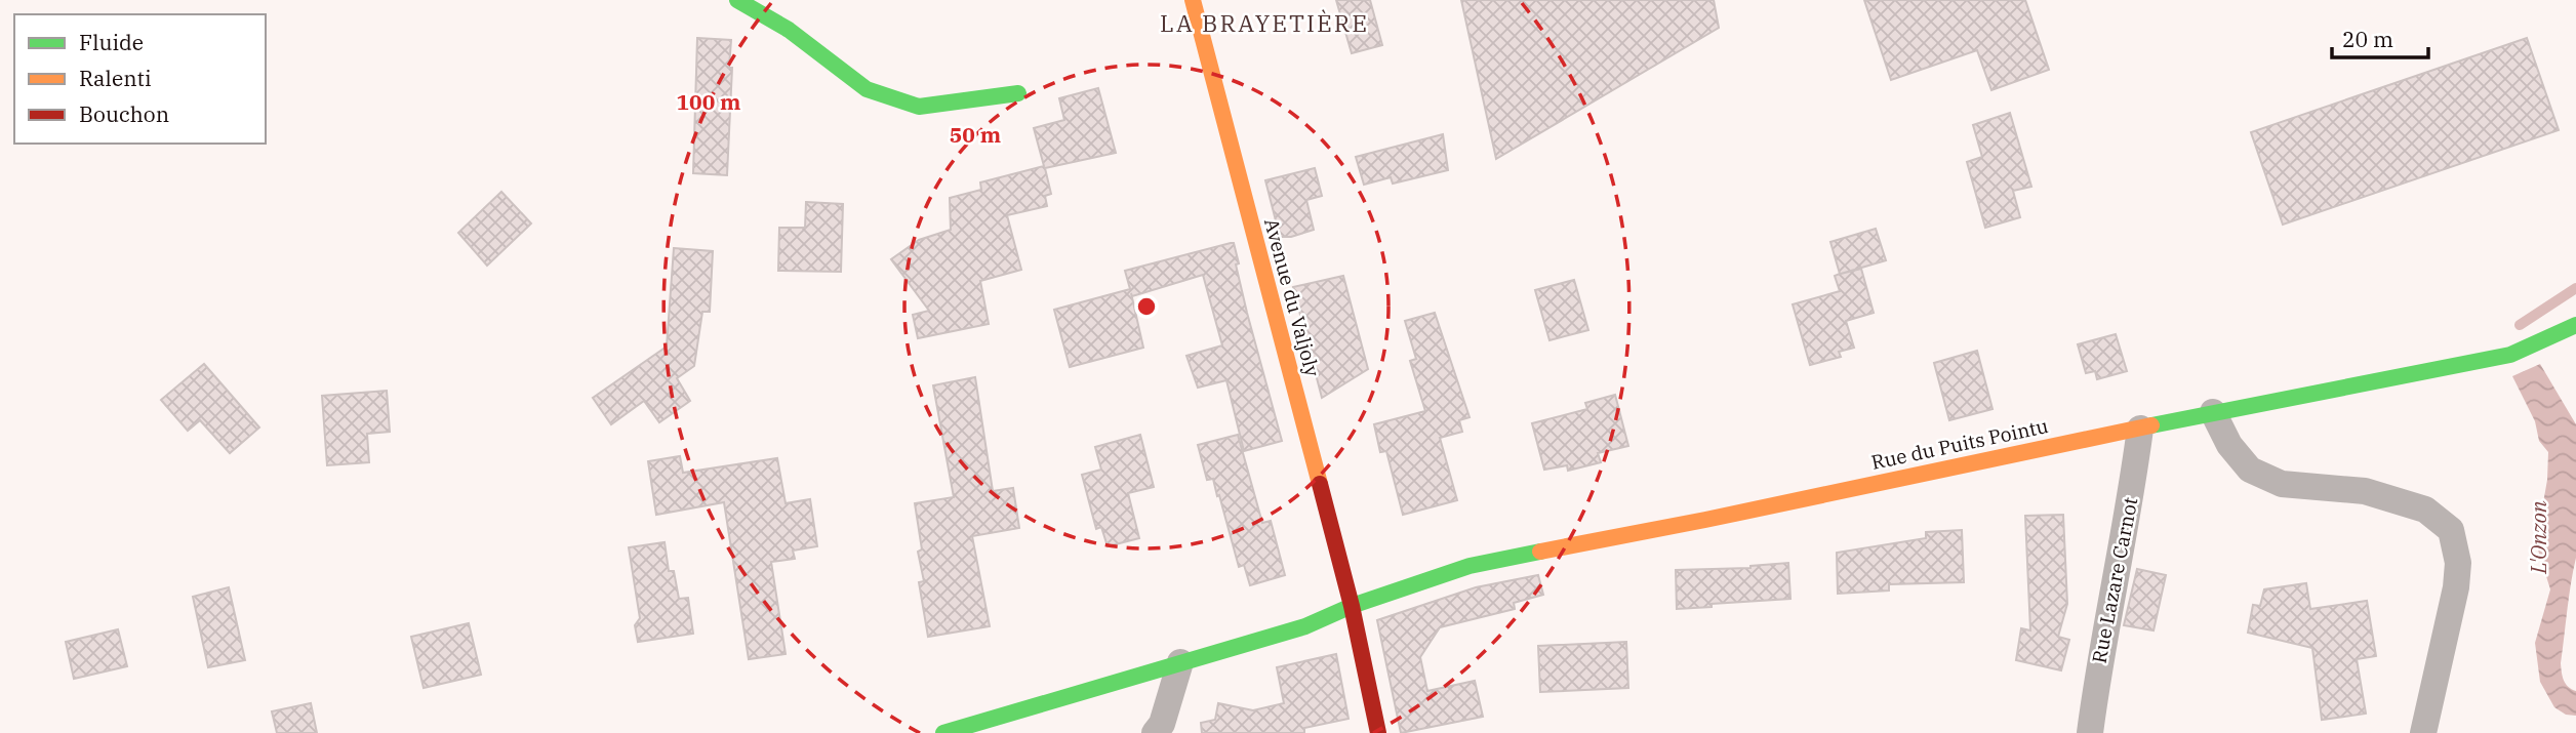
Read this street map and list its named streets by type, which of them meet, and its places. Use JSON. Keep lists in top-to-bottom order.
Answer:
{
  "streets": {
    "street": ["Avenue du Valjoly", "Rue du Puits Pointu", "Rue Lazare Carnot"]
  },
  "crossings": [
    ["Avenue du Valjoly", "Rue du Puits Pointu"],
    ["Rue du Puits Pointu", "Rue Lazare Carnot"]
  ],
  "districts": ["LA BRAYETIÈRE"],
  "water": ["L'Onzon"],
  "legend": ["Fluide", "Ralenti", "Bouchon"],
  "scale_bar": "20 m",
  "rings": ["100 m", "50 m"]
}
